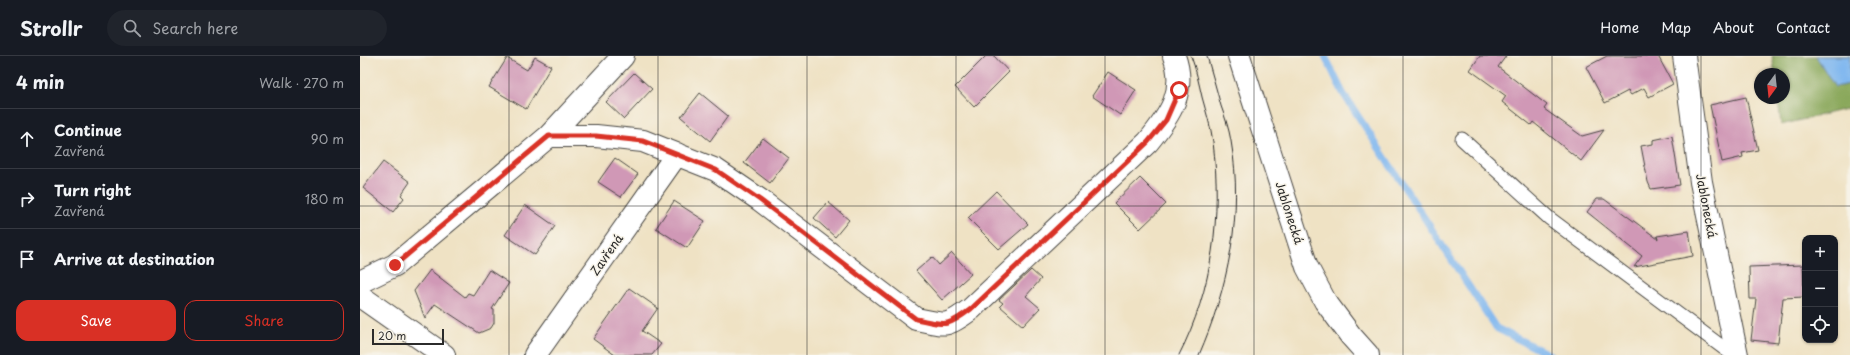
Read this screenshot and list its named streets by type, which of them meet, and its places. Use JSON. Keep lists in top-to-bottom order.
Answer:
{
  "streets": {
    "street": ["Jablonecká", "Zavřená"]
  },
  "scale_bar": "20 m",
  "north": "bottom",
  "page": {
    "header": "Strollr",
    "search": "Search here",
    "nav": [
      "Home",
      "Map",
      "About",
      "Contact"
    ],
    "heading": ["4 min", "Walk · 270 m"],
    "list": [
      ["Continue", "Zavřená", "90 m"],
      ["Turn right", "Zavřená", "180 m"],
      "Arrive at destination"
    ],
    "map_buttons": ["+", "−"],
    "buttons": ["Save", "Share"],
    "scale": "20 m"
  }
}
